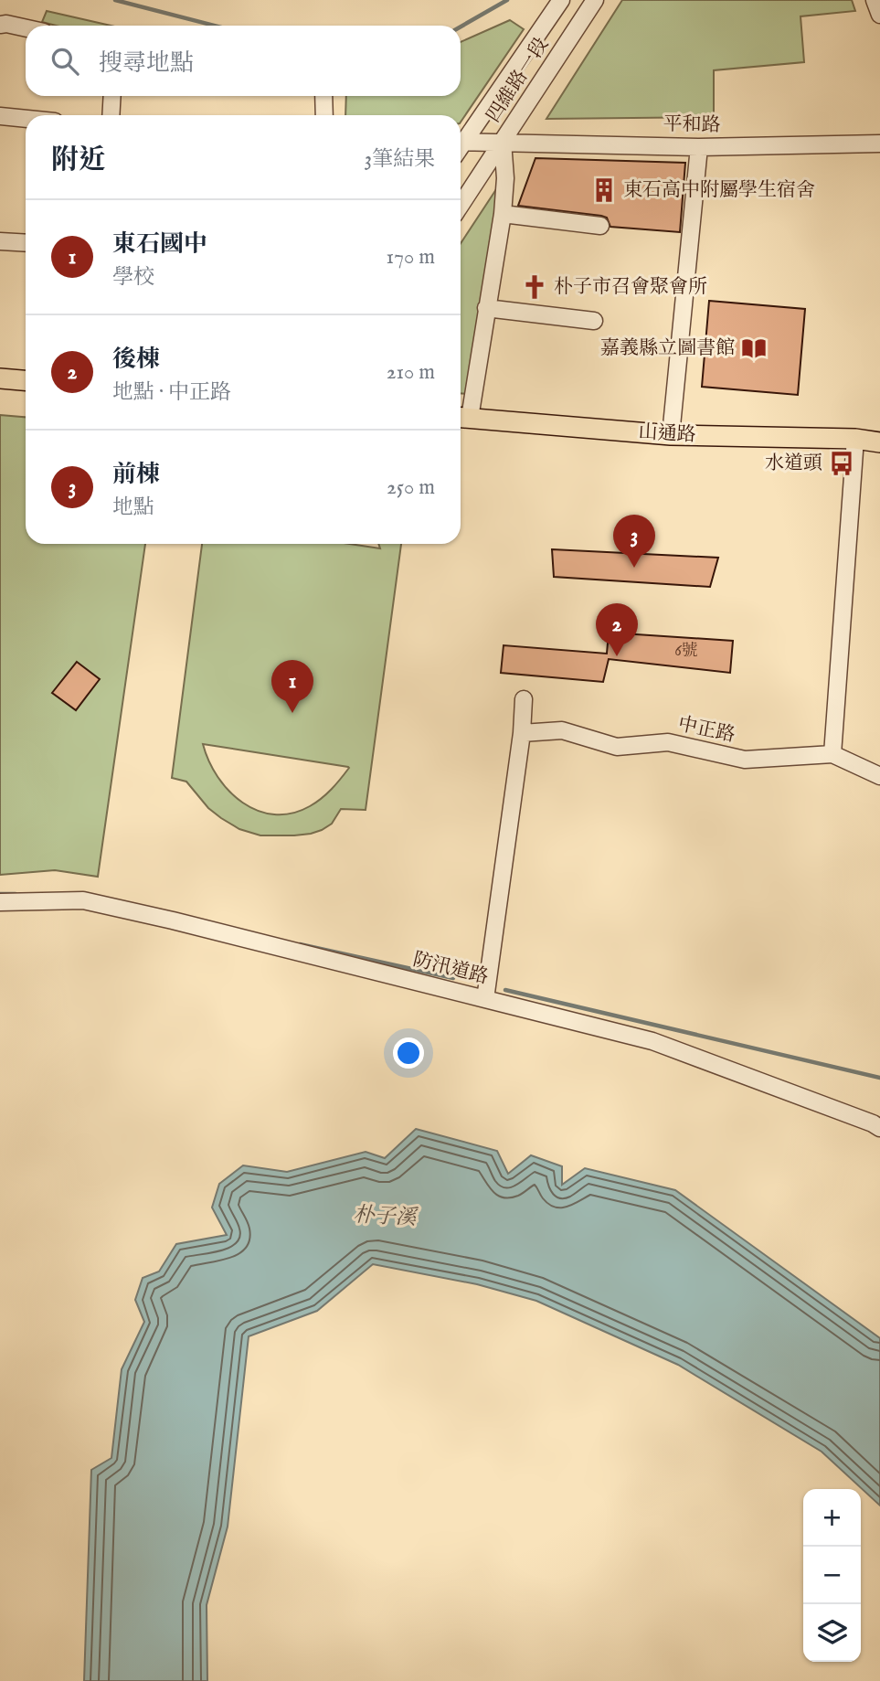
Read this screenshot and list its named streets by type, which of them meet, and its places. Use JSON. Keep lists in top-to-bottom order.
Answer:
{
  "streets": {
    "main road": ["山通路"],
    "street": [
      "四維路一段",
      "平和路",
      "中正路",
      "防汛道路"
    ]
  },
  "crossings": [
    ["四維路一段", "平和路"]
  ],
  "water": ["朴子溪"],
  "places": {
    "building": ["東石高中附屬學生宿舍"],
    "church": ["朴子市召會聚會所"],
    "library": ["嘉義縣立圖書館"],
    "bus stop": ["水道頭"]
  },
  "house_numbers": ["6號"],
  "page": {
    "search": "搜尋地點",
    "heading": ["附近", "3筆結果"],
    "list": [
      {
        "mark": "1",
        "name": "東石國中",
        "note": "學校",
        "value": "170 m"
      },
      {
        "mark": "2",
        "name": "後棟",
        "note": "地點 · 中正路",
        "value": "210 m"
      },
      {
        "mark": "3",
        "name": "前棟",
        "note": "地點",
        "value": "250 m"
      }
    ],
    "pins": ["3", "2", "1"],
    "map_buttons": ["+", "−"]
  }
}
